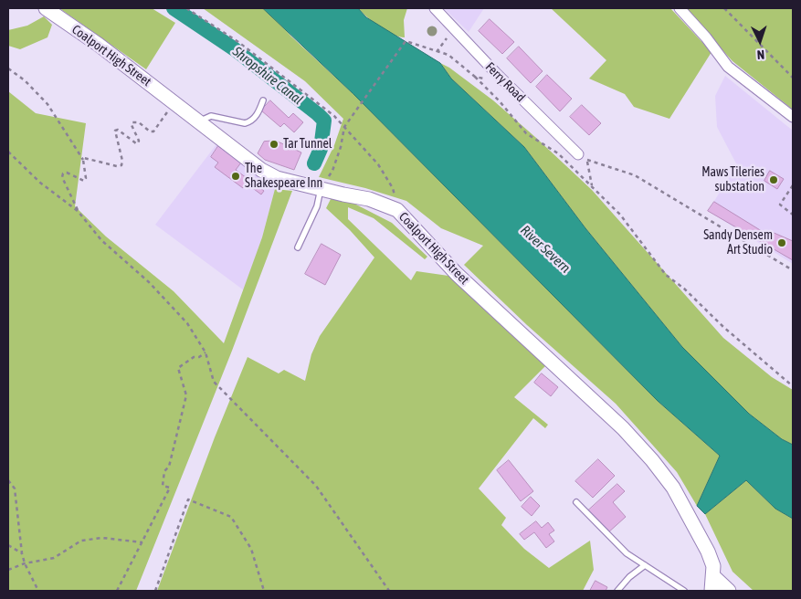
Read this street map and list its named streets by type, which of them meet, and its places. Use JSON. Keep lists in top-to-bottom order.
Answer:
{
  "streets": {
    "street": ["Coalport High Street", "Ferry Road"]
  },
  "water": ["Shropshire Canal", "River Severn"],
  "places": [
    "Tar Tunnel",
    "The Shakespeare Inn",
    "Maws Tileries substation",
    "Sandy Densem Art Studio"
  ],
  "north": "bottom"
}
